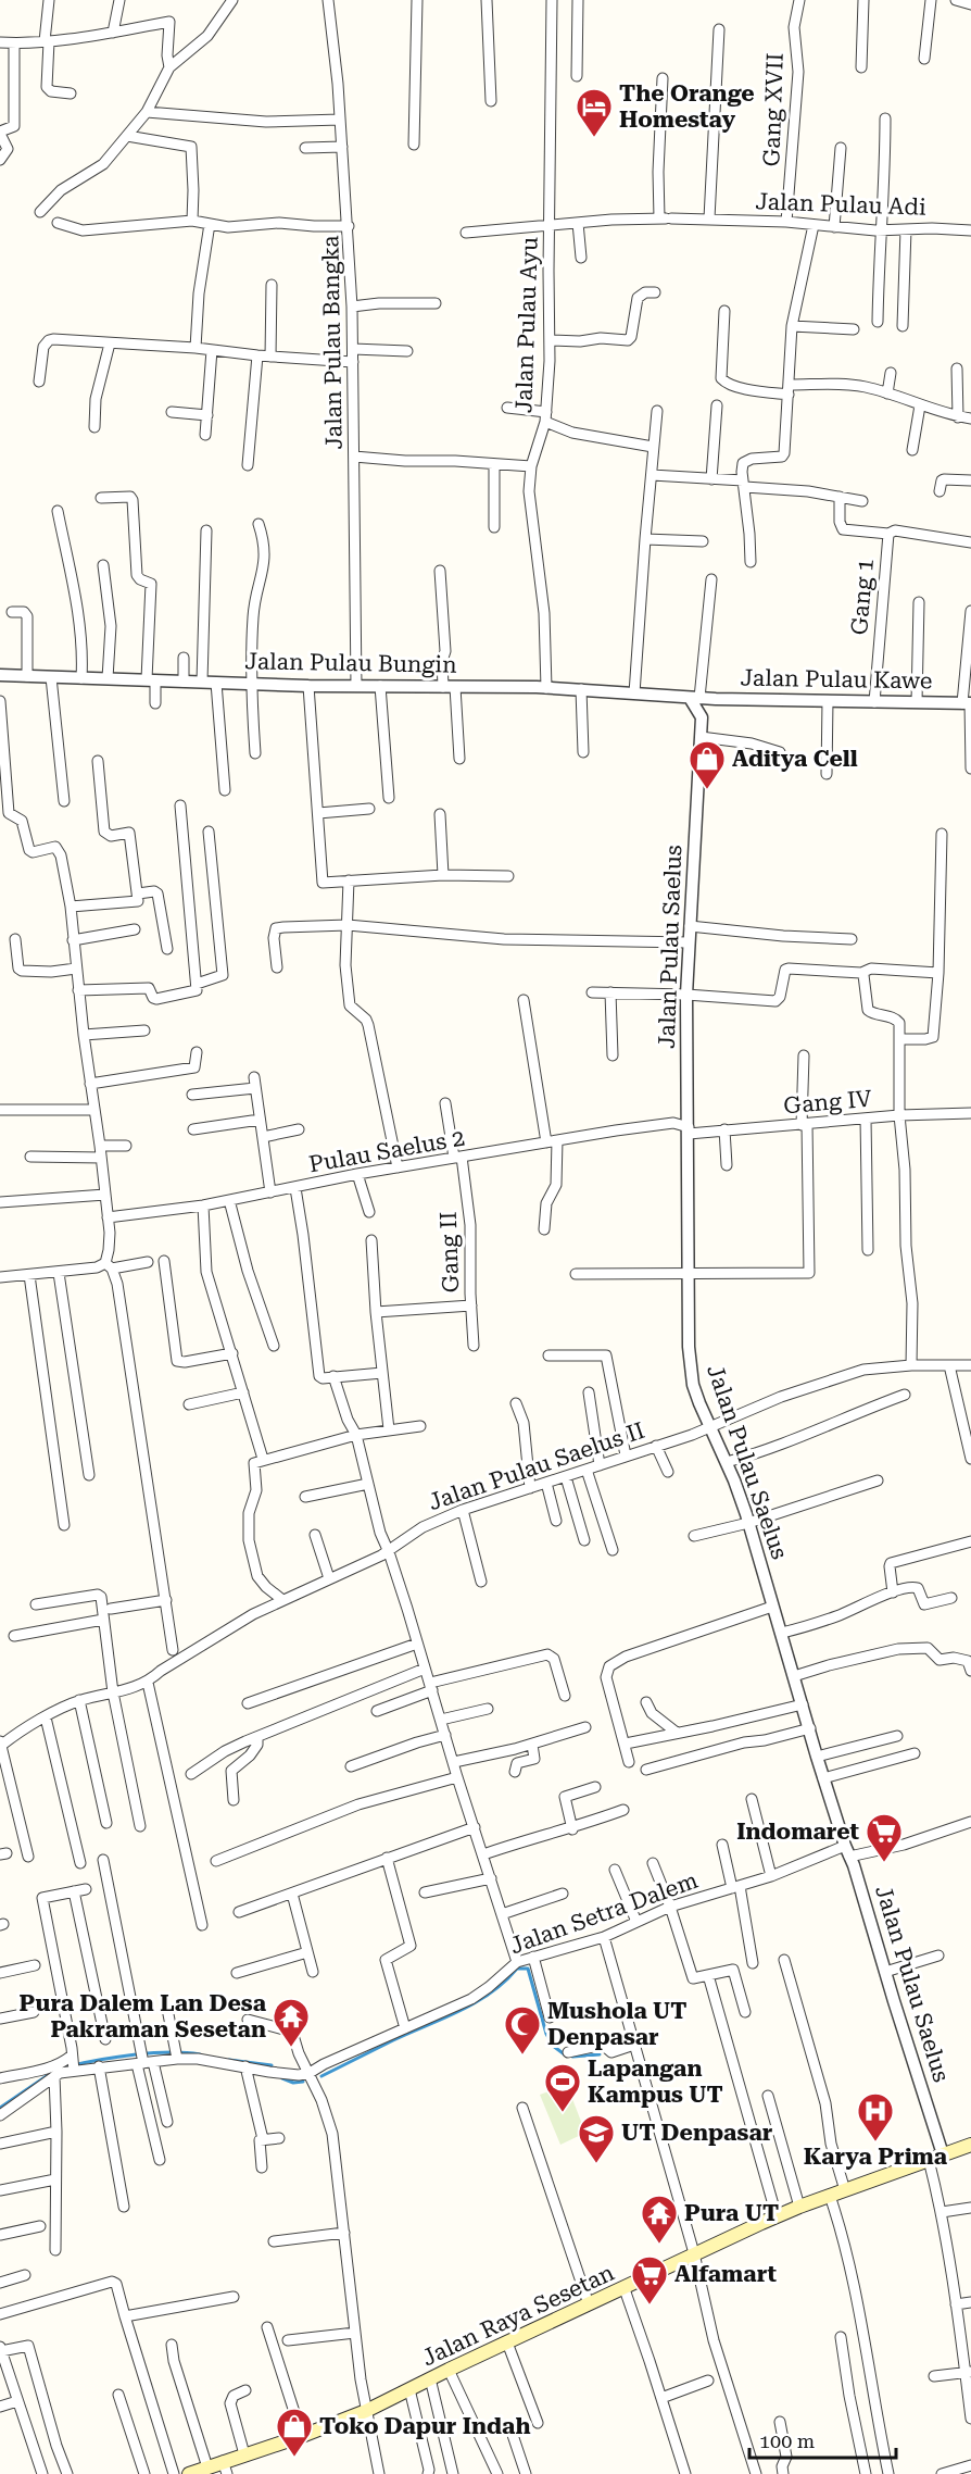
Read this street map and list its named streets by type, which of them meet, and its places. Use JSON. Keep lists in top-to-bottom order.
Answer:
{
  "streets": {
    "main road": ["Jalan Raya Sesetan"],
    "street": [
      "Gang XVII",
      "Jalan Pulau Adi",
      "Jalan Pulau Ayu",
      "Jalan Pulau Bangka",
      "Gang 1",
      "Jalan Pulau Bungin",
      "Jalan Pulau Kawe",
      "Jalan Pulau Saelus",
      "Gang IV",
      "Pulau Saelus 2",
      "Gang II",
      "Jalan Pulau Saelus II",
      "Jalan Setra Dalem"
    ]
  },
  "crossings": [
    ["Gang XVII", "Jalan Pulau Adi"],
    ["Jalan Pulau Adi", "Jalan Pulau Ayu"],
    ["Jalan Pulau Ayu", "Jalan Pulau Bungin"],
    ["Jalan Pulau Bangka", "Jalan Pulau Bungin"],
    ["Gang 1", "Jalan Pulau Kawe"],
    ["Jalan Pulau Bungin", "Jalan Pulau Kawe"],
    ["Jalan Pulau Saelus", "Gang IV"],
    ["Jalan Pulau Saelus", "Pulau Saelus 2"],
    ["Jalan Pulau Saelus", "Jalan Pulau Saelus II"],
    ["Jalan Pulau Saelus", "Jalan Setra Dalem"],
    ["Jalan Pulau Saelus", "Jalan Raya Sesetan"],
    ["Gang IV", "Pulau Saelus 2"],
    ["Pulau Saelus 2", "Gang II"]
  ],
  "places": {
    "hotel": ["The Orange Homestay"],
    "shop": ["Aditya Cell", "Toko Dapur Indah"],
    "supermarket": ["Indomaret", "Alfamart"],
    "temple": ["Pura Dalem Lan Desa Pakraman Sesetan", "Pura UT"],
    "mosque": ["Mushola UT Denpasar"],
    "sports": ["Lapangan Kampus UT"],
    "hospital": ["Karya Prima"],
    "school or university": ["UT Denpasar"]
  },
  "scale_bar": "100 m"
}
